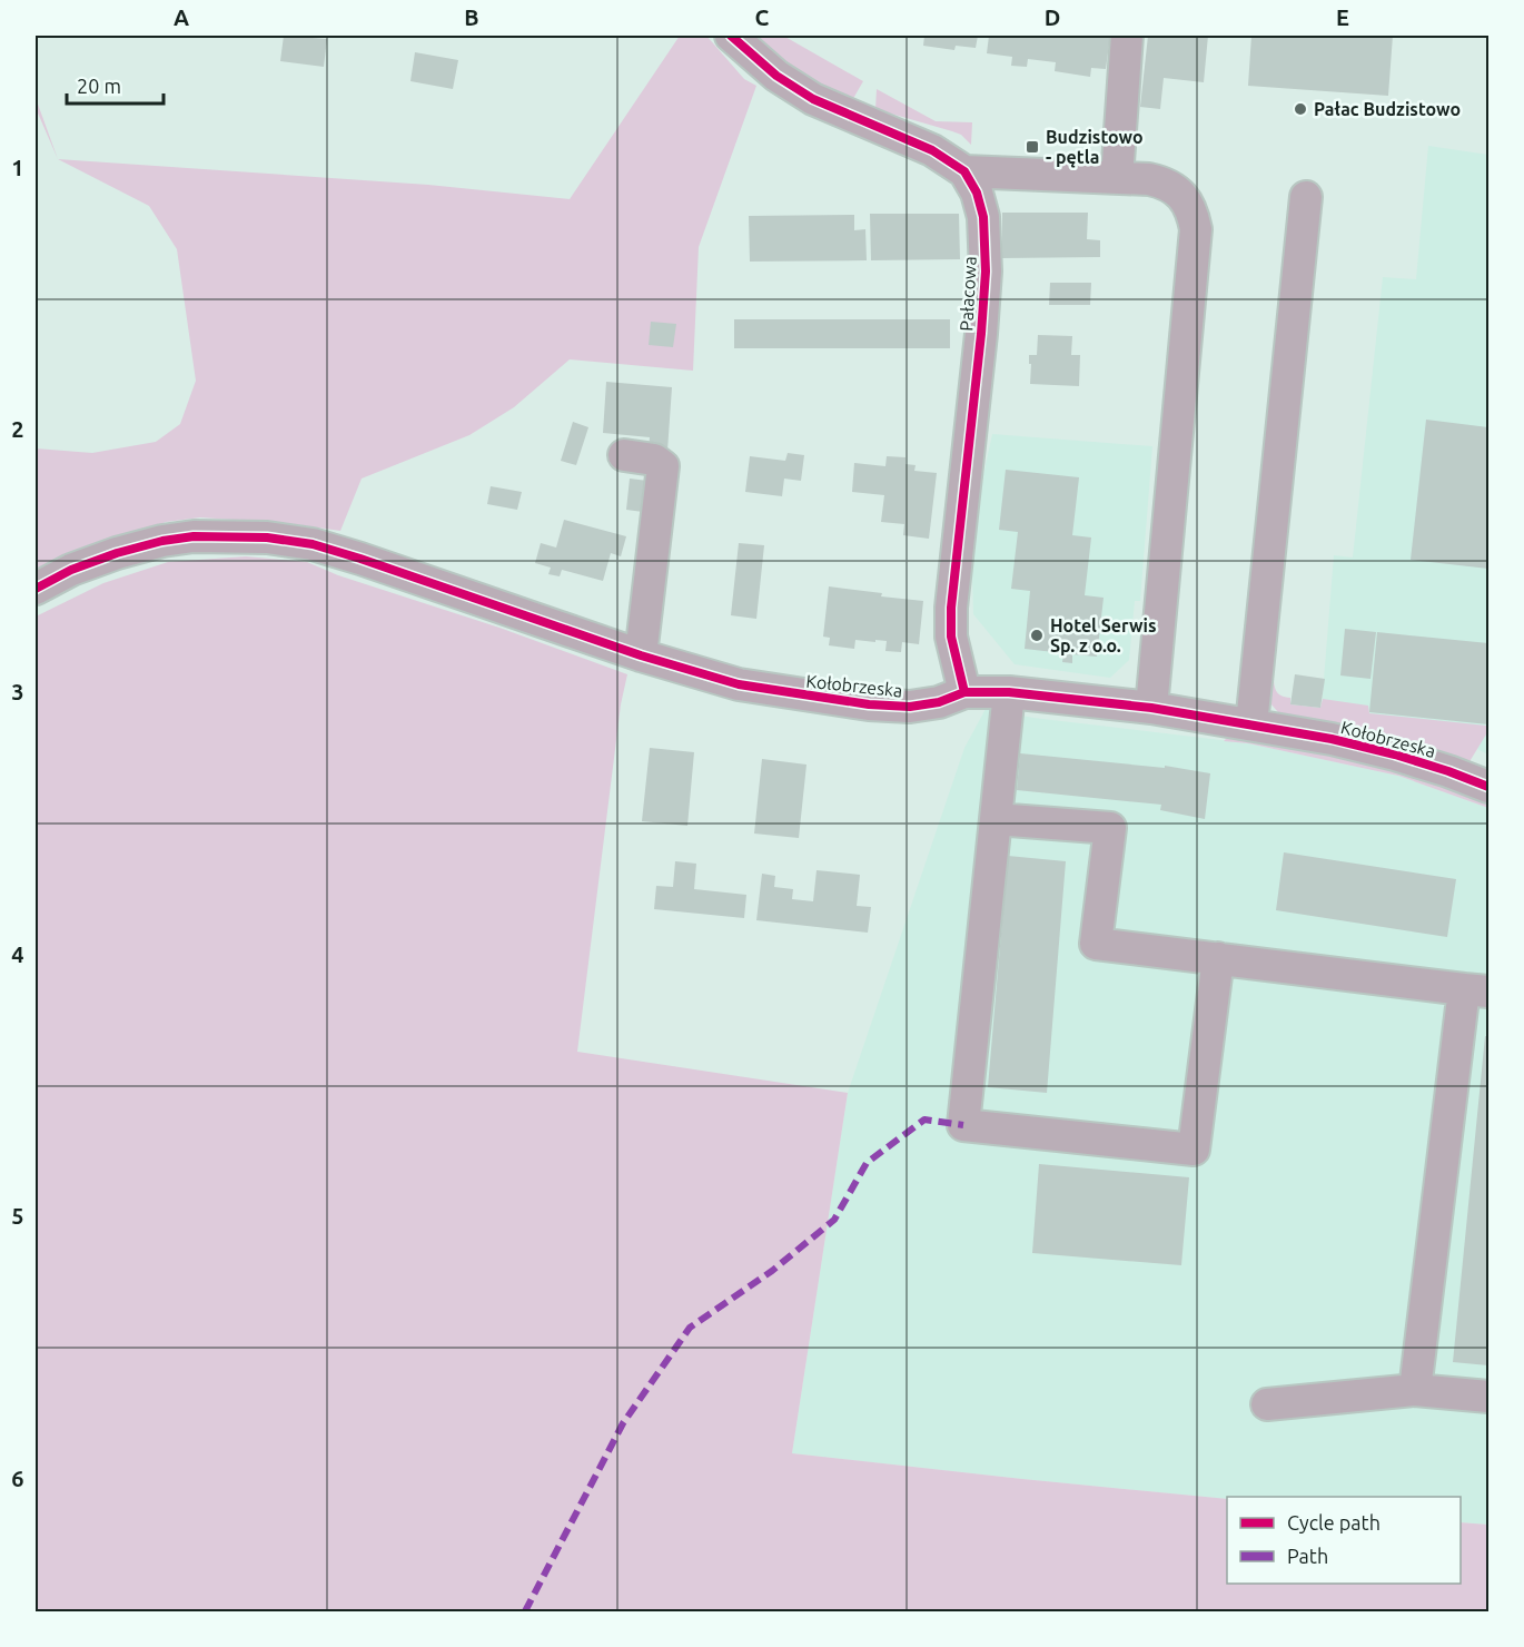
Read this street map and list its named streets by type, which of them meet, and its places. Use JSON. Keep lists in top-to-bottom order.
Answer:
{
  "streets": {
    "street": ["Pałacowa", "Kołobrzeska"]
  },
  "crossings": [
    ["Pałacowa", "Kołobrzeska"]
  ],
  "places": {
    "other": ["Pałac Budzistowo", "Hotel Serwis Sp. z o.o."],
    "transit": ["Budzistowo - pętla"]
  },
  "legend": ["Cycle path", "Path"],
  "scale_bar": "20 m",
  "grid": {
    "columns": [
      "A",
      "B",
      "C",
      "D",
      "E"
    ],
    "rows": [
      "1",
      "2",
      "3",
      "4",
      "5",
      "6"
    ]
  }
}
